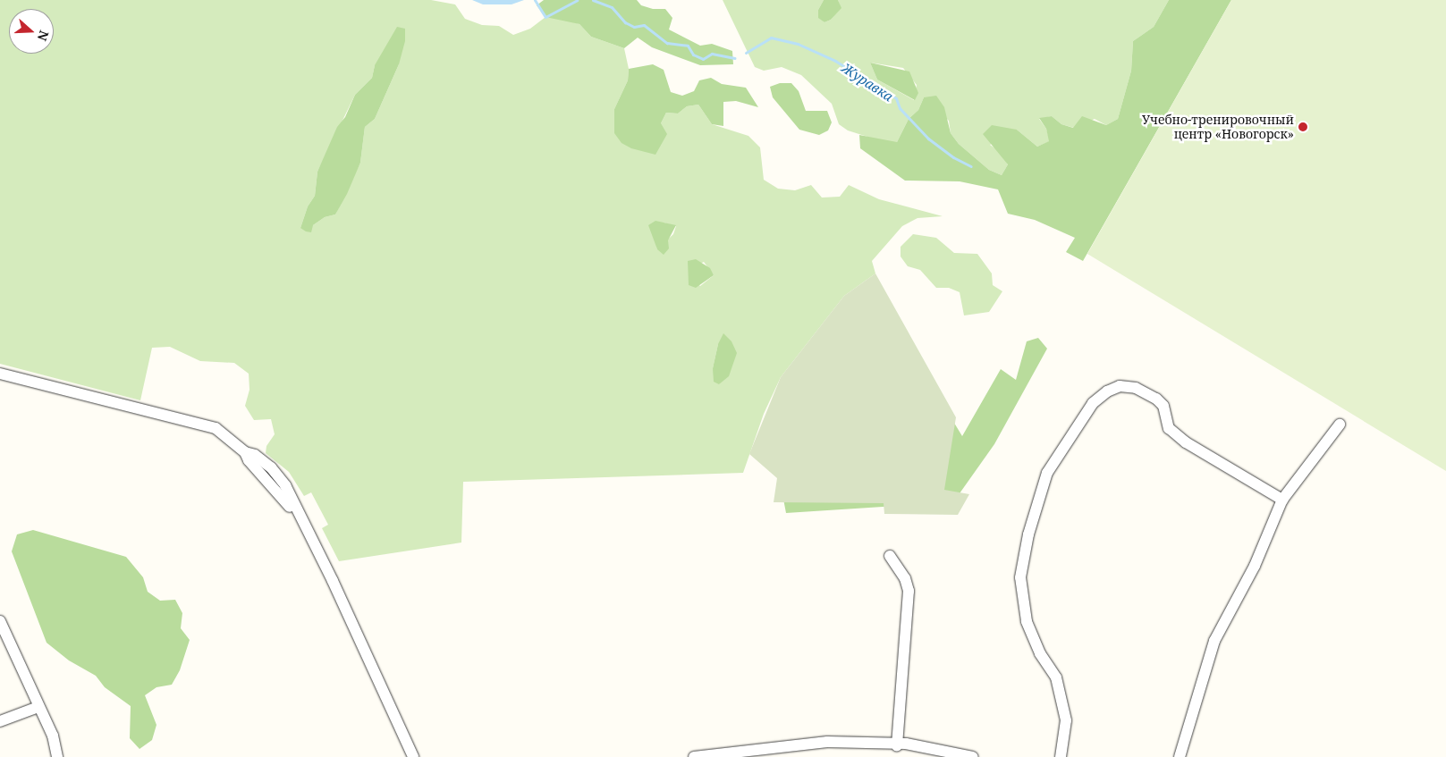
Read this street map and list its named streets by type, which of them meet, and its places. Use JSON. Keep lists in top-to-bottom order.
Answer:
{
  "water": ["Журавка"],
  "places": ["Учебно-тренировочный центр «Новогорск»"],
  "north": "right"
}
